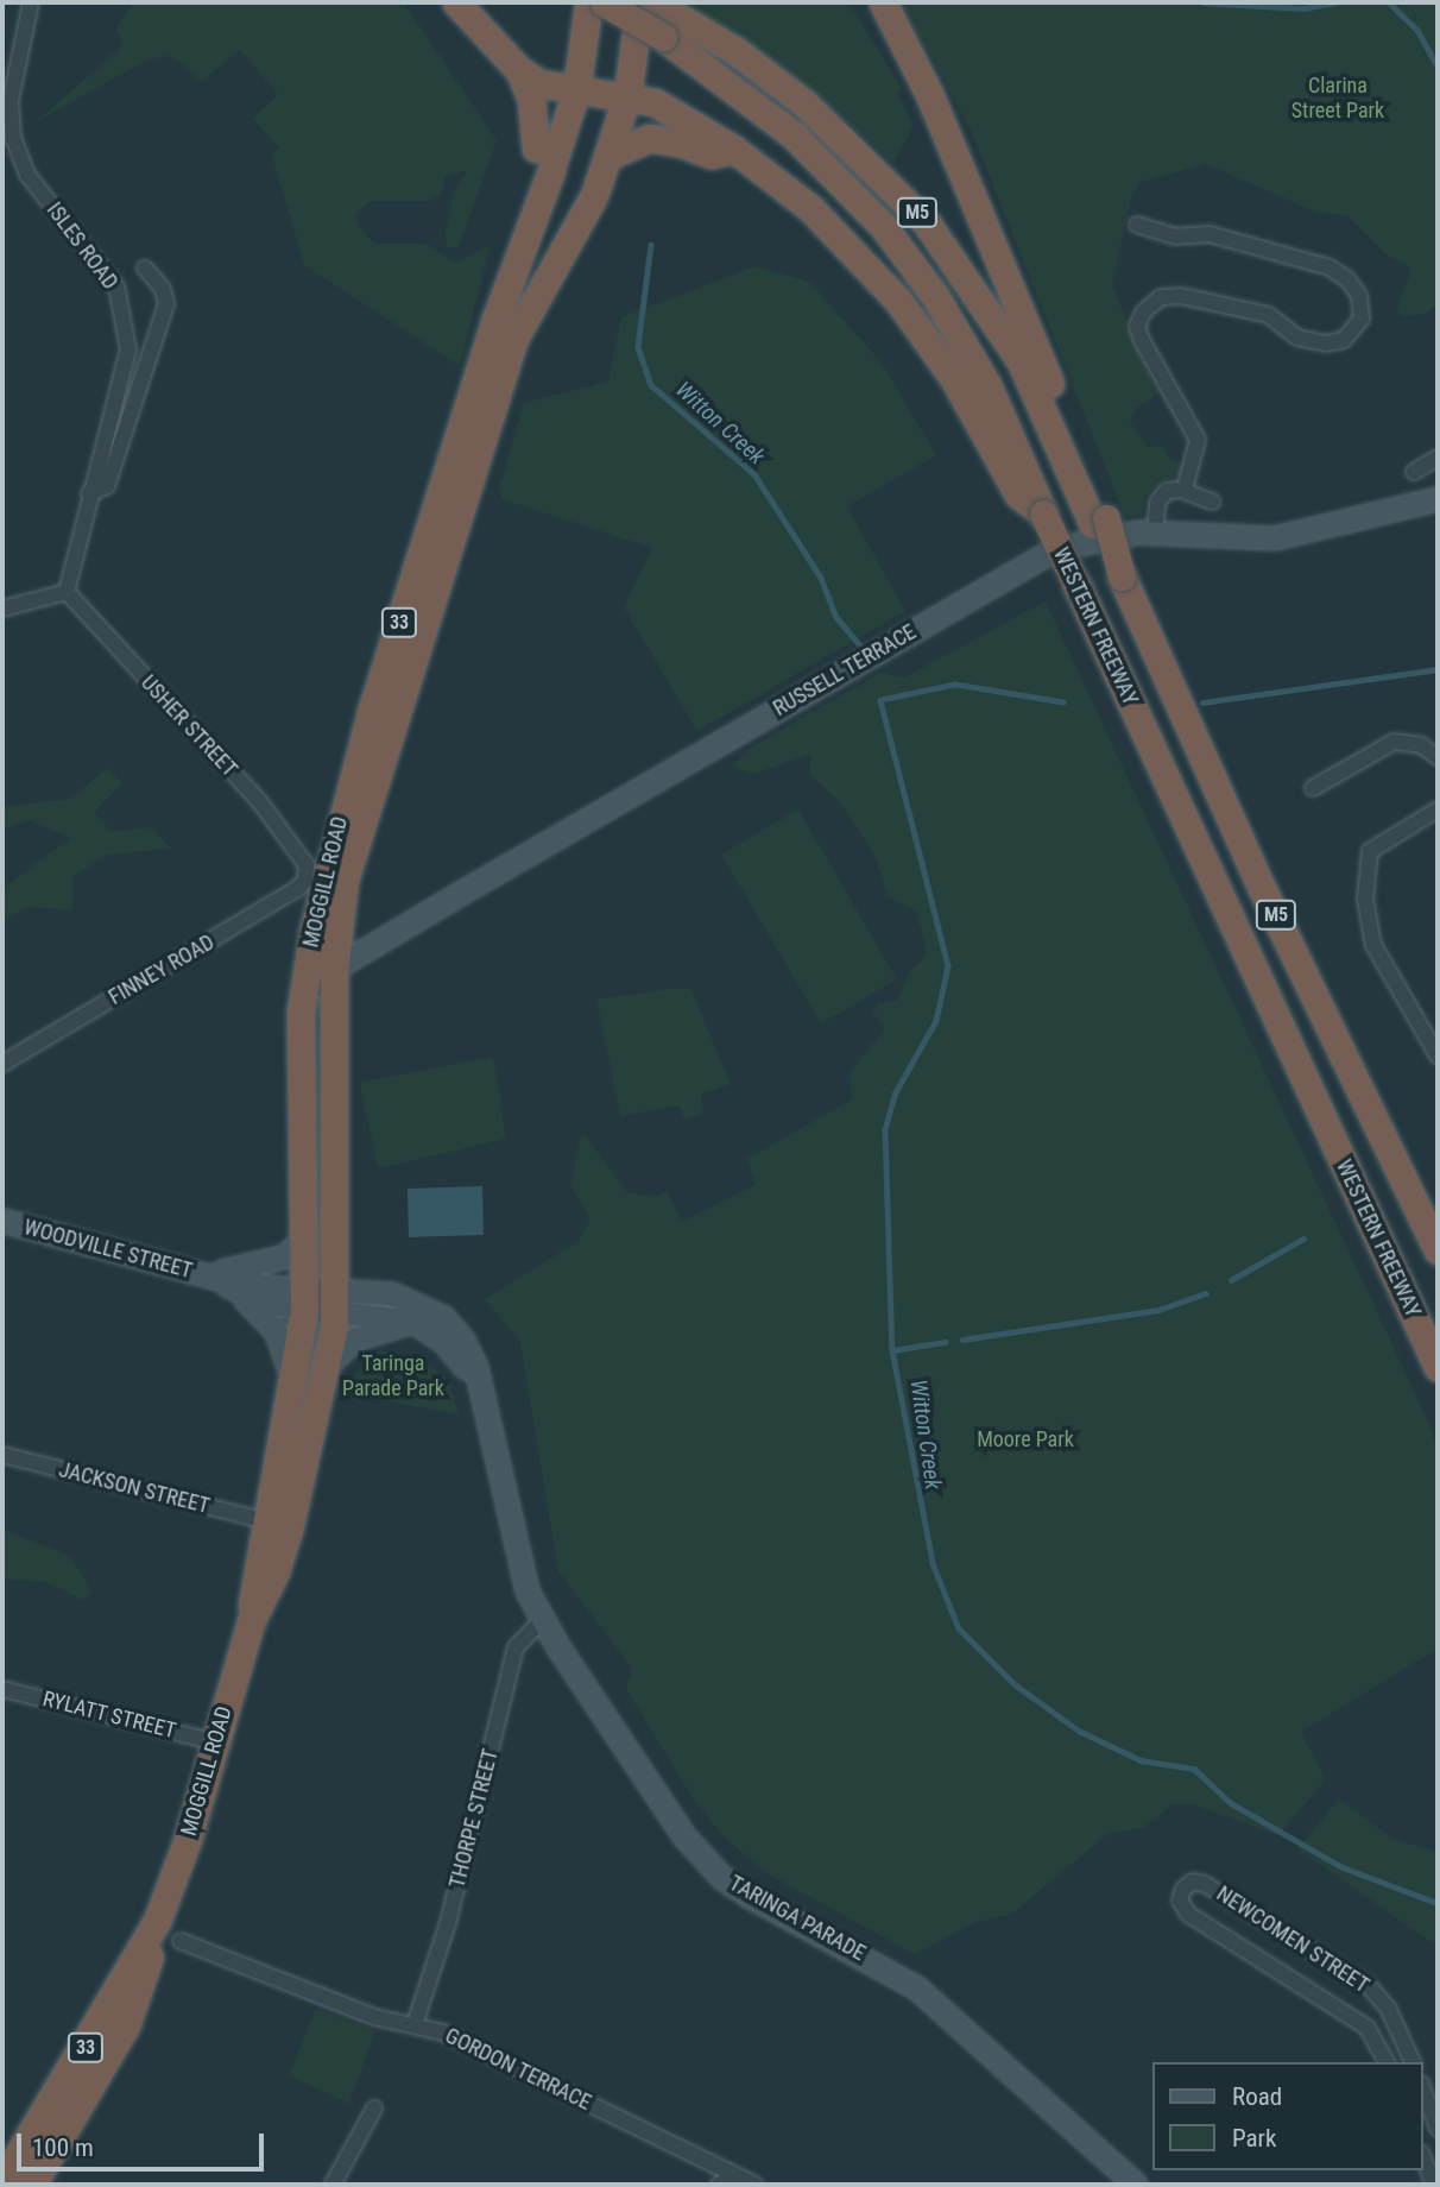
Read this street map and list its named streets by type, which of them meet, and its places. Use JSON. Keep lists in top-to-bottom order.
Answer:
{
  "streets": {
    "highway": [
      "M5",
      "33",
      "WESTERN FREEWAY",
      "MOGGILL ROAD"
    ],
    "street": [
      "ISLES ROAD",
      "RUSSELL TERRACE",
      "USHER STREET",
      "FINNEY ROAD",
      "WOODVILLE STREET",
      "JACKSON STREET",
      "RYLATT STREET",
      "THORPE STREET",
      "TARINGA PARADE",
      "NEWCOMEN STREET",
      "GORDON TERRACE"
    ]
  },
  "crossings": [
    ["ISLES ROAD", "USHER STREET"],
    ["WESTERN FREEWAY", "MOGGILL ROAD"],
    ["RUSSELL TERRACE", "MOGGILL ROAD"],
    ["USHER STREET", "FINNEY ROAD"],
    ["MOGGILL ROAD", "WOODVILLE STREET"],
    ["MOGGILL ROAD", "JACKSON STREET"],
    ["MOGGILL ROAD", "RYLATT STREET"],
    ["MOGGILL ROAD", "TARINGA PARADE"],
    ["WOODVILLE STREET", "TARINGA PARADE"],
    ["THORPE STREET", "TARINGA PARADE"],
    ["THORPE STREET", "GORDON TERRACE"]
  ],
  "water": ["Witton Creek"],
  "parks": ["Clarina Street Park", "Taringa Parade Park", "Moore Park"],
  "legend": ["Road", "Park"],
  "scale_bar": "100 m"
}
